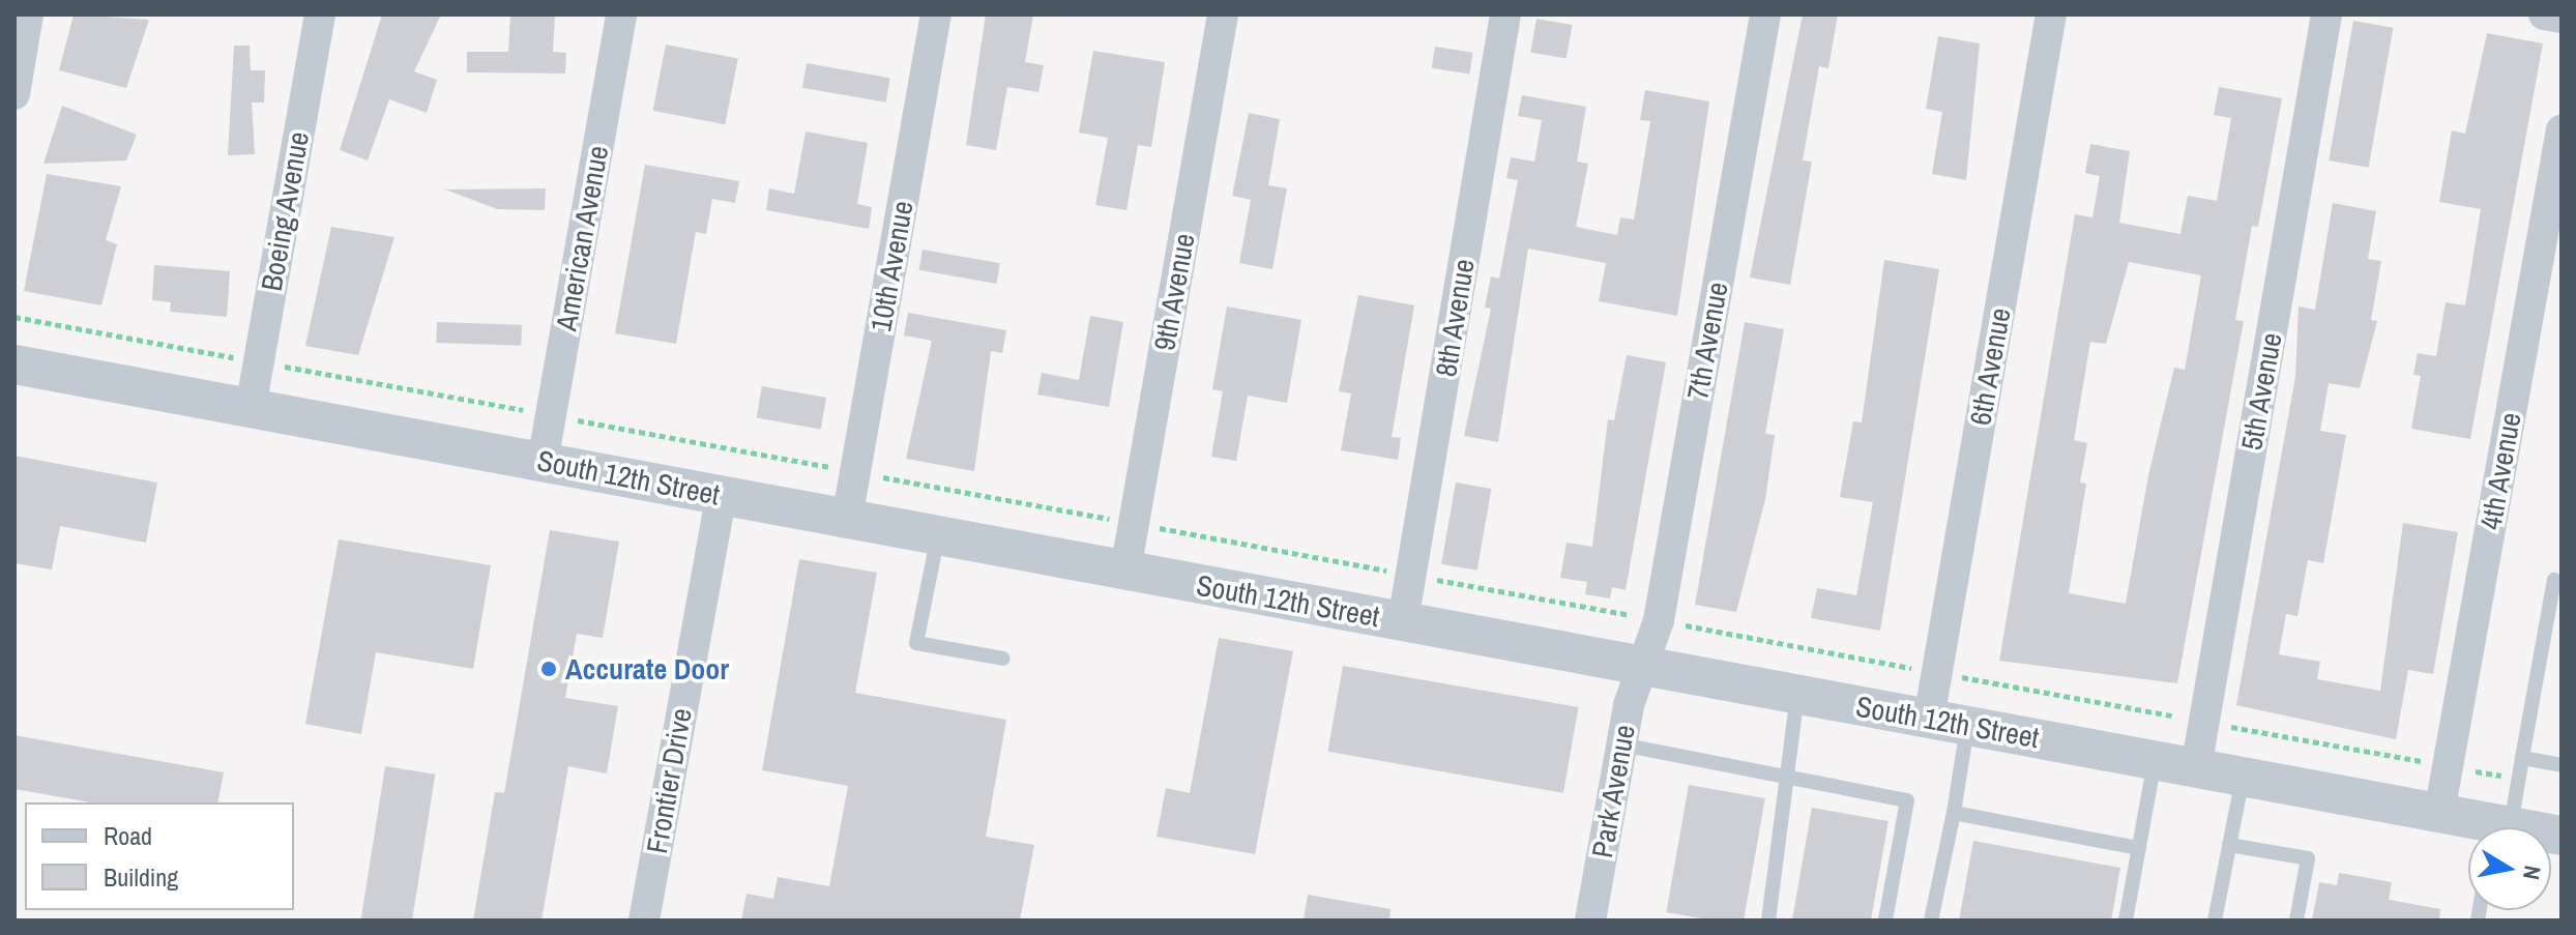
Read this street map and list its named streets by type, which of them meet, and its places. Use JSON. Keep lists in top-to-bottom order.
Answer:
{
  "streets": {
    "street": [
      "Boeing Avenue",
      "American Avenue",
      "10th Avenue",
      "9th Avenue",
      "8th Avenue",
      "7th Avenue",
      "6th Avenue",
      "5th Avenue",
      "4th Avenue",
      "South 12th Street",
      "Frontier Drive",
      "Park Avenue"
    ]
  },
  "crossings": [
    ["Boeing Avenue", "South 12th Street"],
    ["American Avenue", "South 12th Street"],
    ["10th Avenue", "South 12th Street"],
    ["9th Avenue", "South 12th Street"],
    ["8th Avenue", "South 12th Street"],
    ["7th Avenue", "South 12th Street"],
    ["7th Avenue", "Park Avenue"],
    ["6th Avenue", "South 12th Street"],
    ["5th Avenue", "South 12th Street"],
    ["4th Avenue", "South 12th Street"],
    ["South 12th Street", "Frontier Drive"],
    ["South 12th Street", "Park Avenue"]
  ],
  "places": ["Accurate Door"],
  "legend": ["Road", "Building"],
  "north": "right"
}
